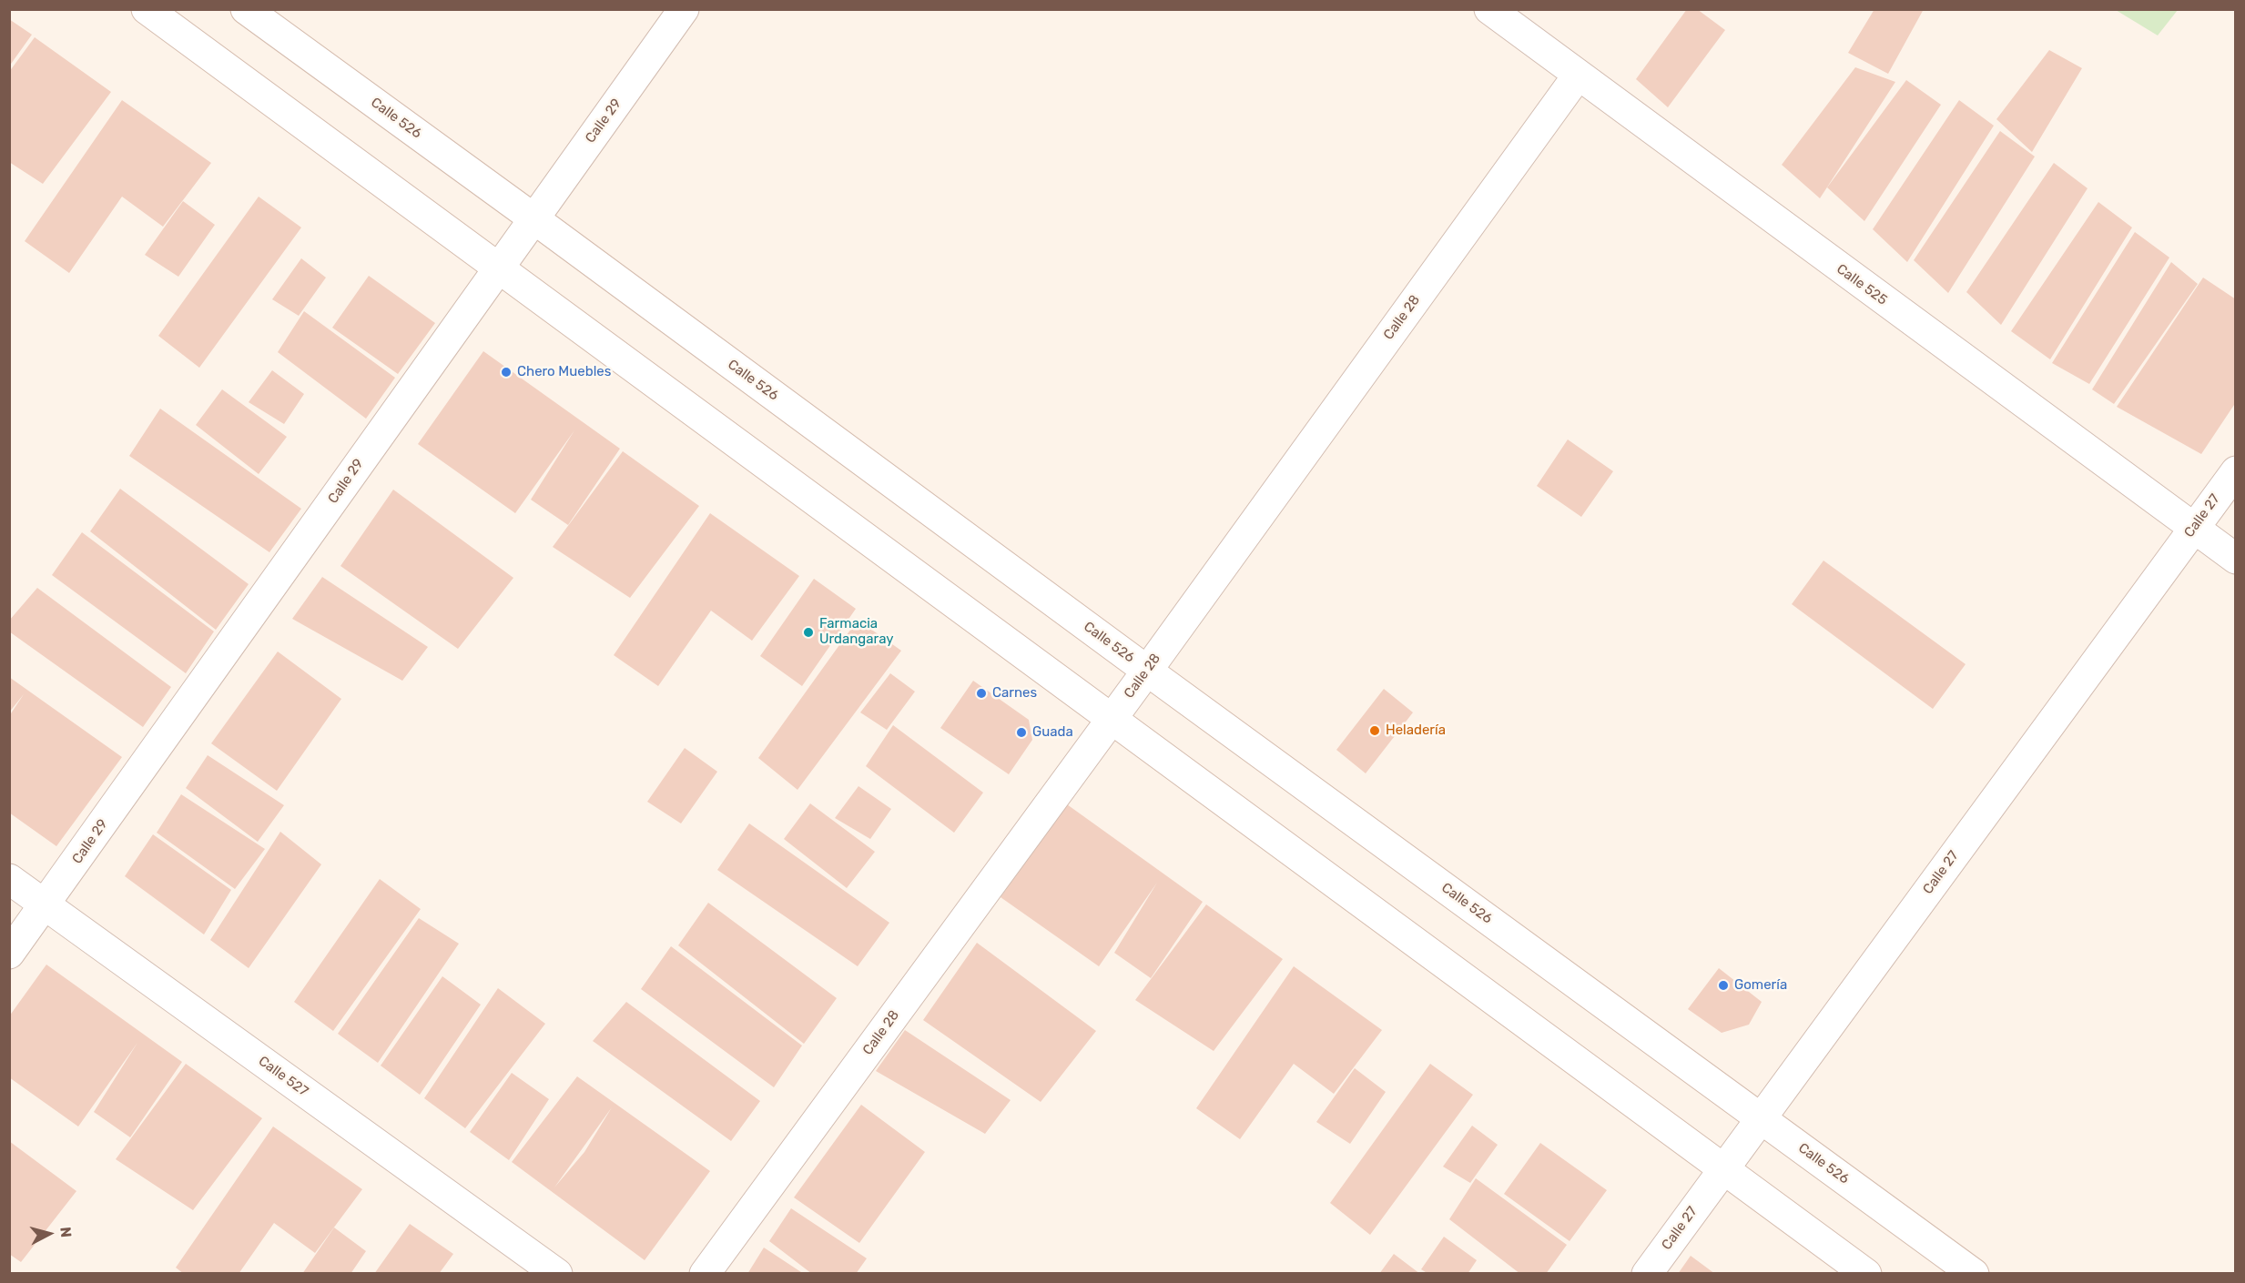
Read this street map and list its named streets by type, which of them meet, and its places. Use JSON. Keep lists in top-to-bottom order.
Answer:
{
  "streets": {
    "street": [
      "Calle 526",
      "Calle 29",
      "Calle 525",
      "Calle 28",
      "Calle 27",
      "Calle 527"
    ]
  },
  "crossings": [
    ["Calle 526", "Calle 29"],
    ["Calle 526", "Calle 28"],
    ["Calle 526", "Calle 27"],
    ["Calle 29", "Calle 527"],
    ["Calle 525", "Calle 28"],
    ["Calle 525", "Calle 27"]
  ],
  "places": [
    "Chero Muebles",
    "Farmacia Urdangaray",
    "Carnes",
    "Heladería",
    "Guada",
    "Gomería"
  ],
  "north": "right"
}
